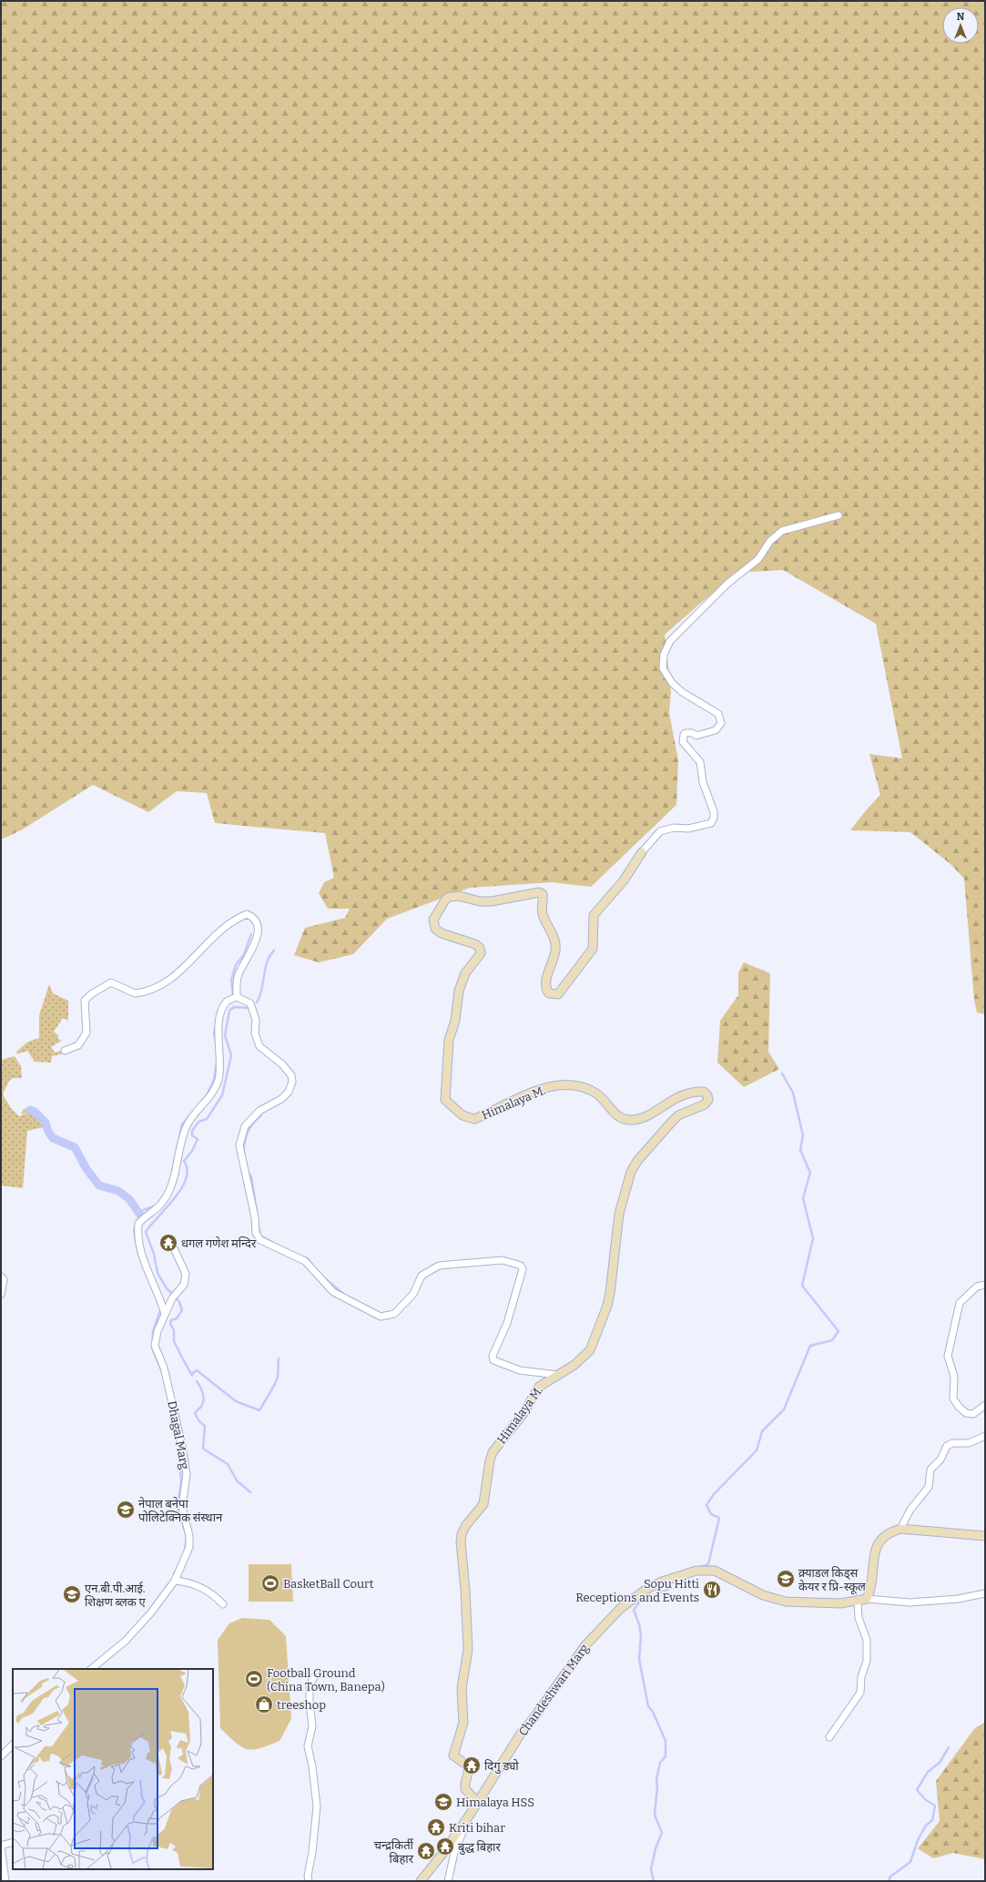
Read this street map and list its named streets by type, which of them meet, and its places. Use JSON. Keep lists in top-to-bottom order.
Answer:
{
  "streets": {
    "street": ["Himalaya M.", "Dhagal Marg", "Chandeshwari Marg"]
  },
  "crossings": [
    ["Himalaya M.", "Chandeshwari Marg"]
  ],
  "places": {
    "temple": [
      "धगल गणेश मन्दिर",
      "दिगु ड्यो",
      "Kriti bihar",
      "बुद्ध बिहार",
      "चन्द्रकिर्ती बिहार"
    ],
    "school or university": [
      "नेपाल बनेपा पोलिटेक्निक संस्थान",
      "क्र्याडल किड्स केयर र प्रि-स्कूल",
      "एन.बी.पी.आई. शिक्षण ब्लक ए",
      "Himalaya HSS"
    ],
    "sports": ["BasketBall Court", "Football Ground (China Town, Banepa)"],
    "restaurant": ["Sopu Hitti Receptions and Events"],
    "shop": ["treeshop"]
  },
  "north": "top"
}
